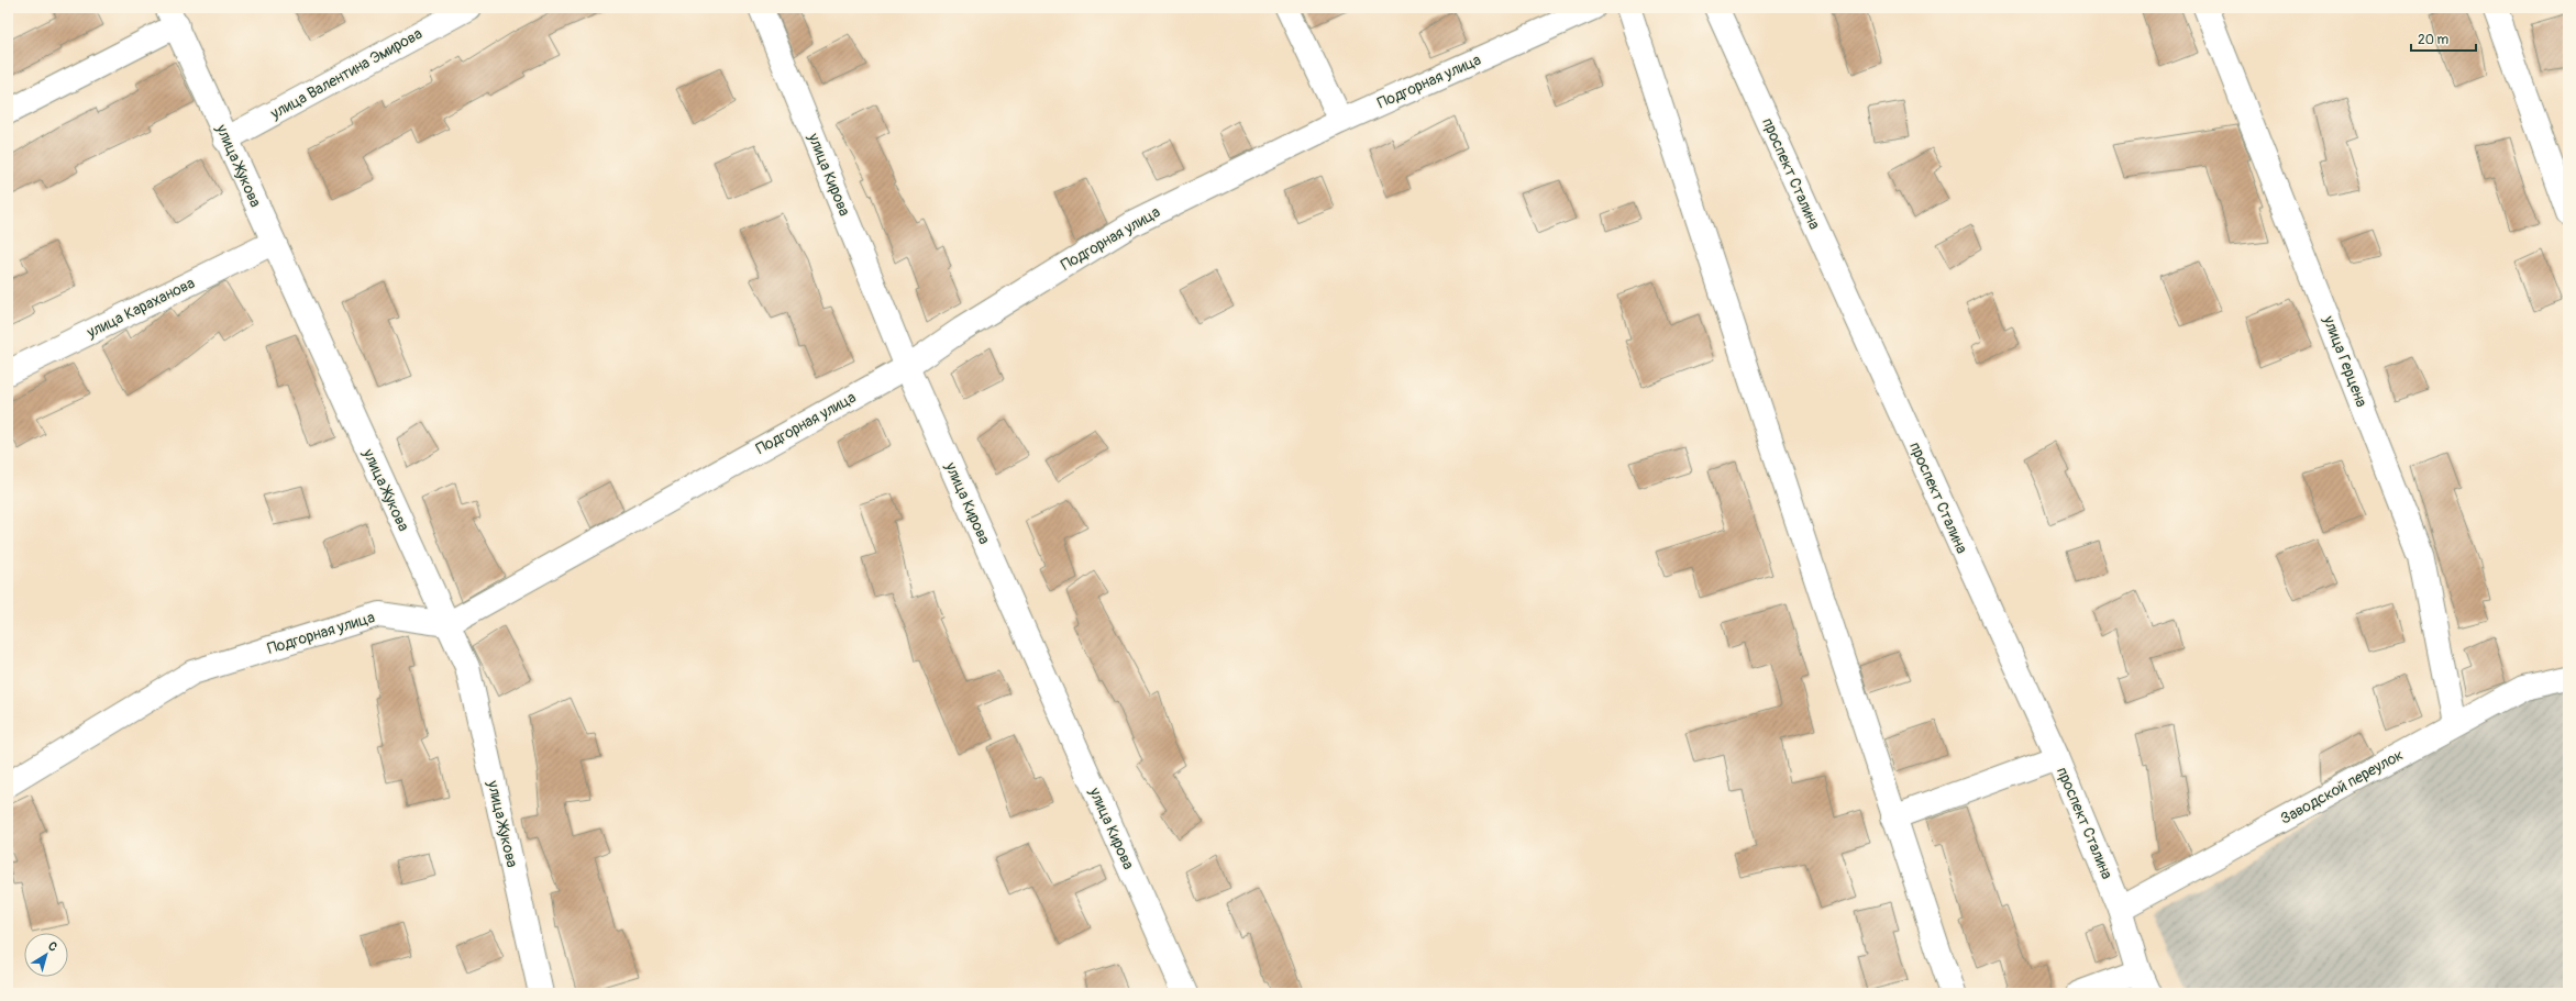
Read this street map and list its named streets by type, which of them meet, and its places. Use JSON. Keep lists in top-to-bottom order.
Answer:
{
  "streets": {
    "street": [
      "улица Валентина Эмирова",
      "Подгорная улица",
      "улица Жукова",
      "проспект Сталина",
      "улица Кирова",
      "улица Караханова",
      "улица Герцена",
      "Заводской переулок"
    ]
  },
  "crossings": [
    ["улица Валентина Эмирова", "улица Жукова"],
    ["Подгорная улица", "улица Жукова"],
    ["Подгорная улица", "улица Кирова"],
    ["улица Жукова", "улица Караханова"],
    ["проспект Сталина", "Заводской переулок"],
    ["улица Герцена", "Заводской переулок"]
  ],
  "scale_bar": "20 m",
  "north": "top right"
}
